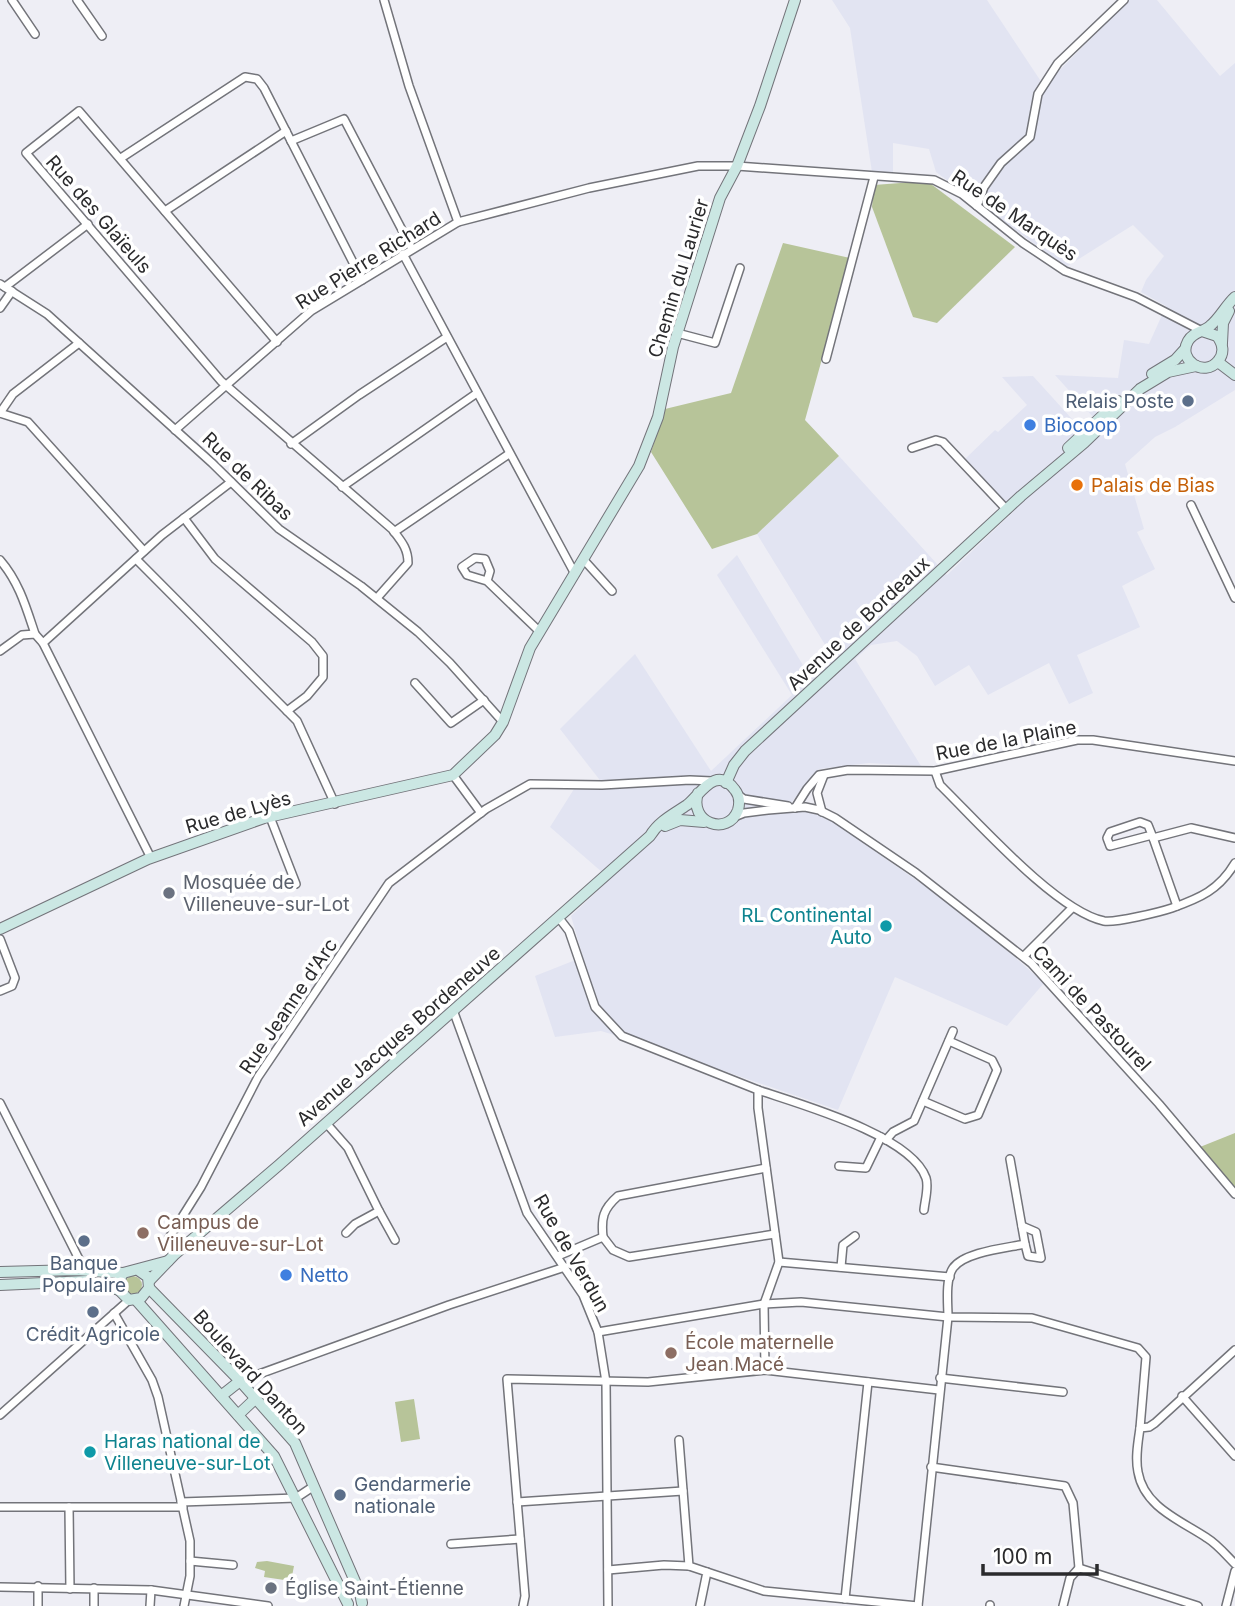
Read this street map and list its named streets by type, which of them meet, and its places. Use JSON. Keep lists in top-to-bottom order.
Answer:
{
  "streets": {
    "main road": [
      "Chemin du Laurier",
      "Avenue de Bordeaux",
      "Rue de Lyès",
      "Avenue Jacques Bordeneuve",
      "Boulevard Danton"
    ],
    "street": [
      "Rue des Glaïeuls",
      "Rue de Marquès",
      "Rue Pierre Richard",
      "Rue de Ribas",
      "Rue de la Plaine",
      "Rue Jeanne d'Arc",
      "Cami de Pastourel",
      "Rue de Verdun"
    ]
  },
  "crossings": [
    ["Rue des Glaïeuls", "Rue Pierre Richard"],
    ["Rue de Marquès", "Rue Pierre Richard"],
    ["Rue de Marquès", "Chemin du Laurier"],
    ["Rue de Marquès", "Avenue de Bordeaux"],
    ["Rue Pierre Richard", "Chemin du Laurier"],
    ["Rue Pierre Richard", "Rue de Ribas"],
    ["Chemin du Laurier", "Rue de Ribas"],
    ["Chemin du Laurier", "Rue de Lyès"],
    ["Avenue de Bordeaux", "Rue Jeanne d'Arc"],
    ["Avenue de Bordeaux", "Cami de Pastourel"],
    ["Avenue de Bordeaux", "Avenue Jacques Bordeneuve"],
    ["Rue Jeanne d'Arc", "Cami de Pastourel"],
    ["Rue Jeanne d'Arc", "Avenue Jacques Bordeneuve"],
    ["Cami de Pastourel", "Avenue Jacques Bordeneuve"],
    ["Avenue Jacques Bordeneuve", "Rue de Verdun"],
    ["Avenue Jacques Bordeneuve", "Boulevard Danton"]
  ],
  "places": [
    "Relais Poste",
    "Biocoop",
    "Palais de Bias",
    "Mosquée de Villeneuve-sur-Lot",
    "RL Continental Auto",
    "Campus de Villeneuve-sur-Lot",
    "Banque Populaire",
    "Netto",
    "Crédit Agricole",
    "École maternelle Jean Macé",
    "Haras national de Villeneuve-sur-Lot",
    "Gendarmerie nationale",
    "Église Saint-Étienne"
  ],
  "scale_bar": "100 m"
}
